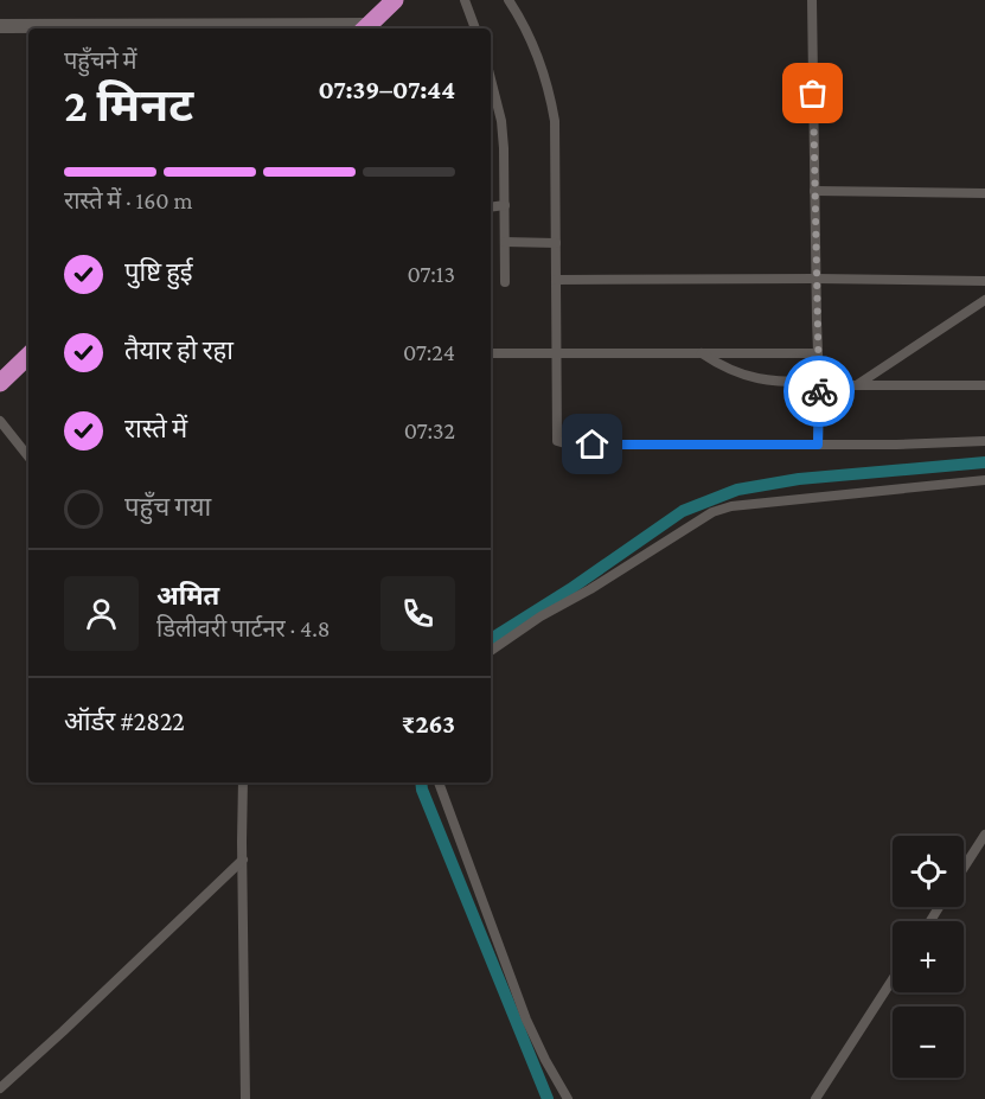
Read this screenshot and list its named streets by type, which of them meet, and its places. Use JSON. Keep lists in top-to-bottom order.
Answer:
{
  "page": {
    "heading": ["2 मिनट", "पहुँचने में", "07:39–07:44"],
    "panel": [
      "अमित",
      "डिलीवरी पार्टनर · 4.8",
      "ऑर्डर #2822",
      "₹263"
    ],
    "bar": "रास्ते में · 160 m",
    "list": [
      ["पुष्टि हुई", "07:13"],
      ["तैयार हो रहा", "07:24"],
      ["रास्ते में", "07:32"],
      "पहुँच गया"
    ],
    "map_buttons": ["+", "−"]
  }
}
